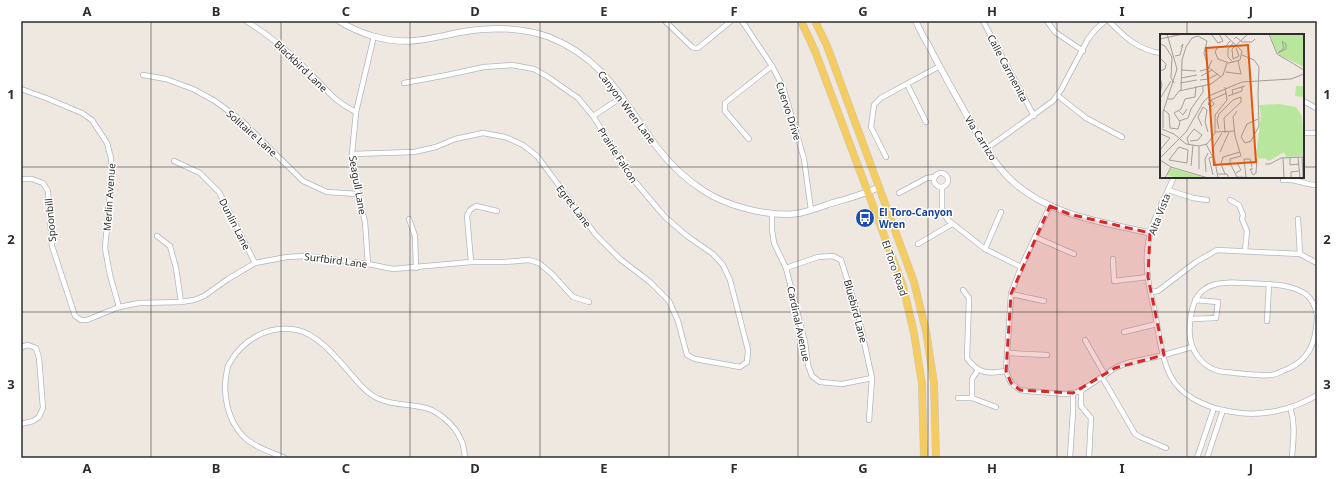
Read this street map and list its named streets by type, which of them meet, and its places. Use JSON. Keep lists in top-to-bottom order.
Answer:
{
  "streets": {
    "main road": ["El Toro Road"],
    "street": [
      "Blackbird Lane",
      "Calle Carmenita",
      "Canyon Wren Lane",
      "Cuervo Drive",
      "Solitaire Lane",
      "Via Carrizo",
      "Prairie Falcon",
      "Seagull Lane",
      "Merlin Avenue",
      "Egret Lane",
      "Alta Vista",
      "Spoonbill",
      "Dunlin Lane",
      "Surfbird Lane",
      "Bluebird Lane",
      "Cardinal Avenue"
    ]
  },
  "crossings": [
    ["Blackbird Lane", "Seagull Lane"],
    ["Canyon Wren Lane", "Cuervo Drive"],
    ["Canyon Wren Lane", "Seagull Lane"],
    ["Canyon Wren Lane", "El Toro Road"],
    ["Canyon Wren Lane", "Cardinal Avenue"],
    ["Solitaire Lane", "Seagull Lane"],
    ["Via Carrizo", "Alta Vista"],
    ["Prairie Falcon", "Egret Lane"],
    ["Seagull Lane", "Egret Lane"],
    ["Seagull Lane", "Surfbird Lane"],
    ["Merlin Avenue", "Surfbird Lane"],
    ["Spoonbill", "Surfbird Lane"],
    ["Dunlin Lane", "Surfbird Lane"],
    ["Bluebird Lane", "Cardinal Avenue"]
  ],
  "places": {
    "bus stop": ["El Toro-Canyon Wren"]
  },
  "grid": {
    "columns": [
      "A",
      "B",
      "C",
      "D",
      "E",
      "F",
      "G",
      "H",
      "I",
      "J"
    ],
    "rows": ["1", "2", "3"]
  }
}
